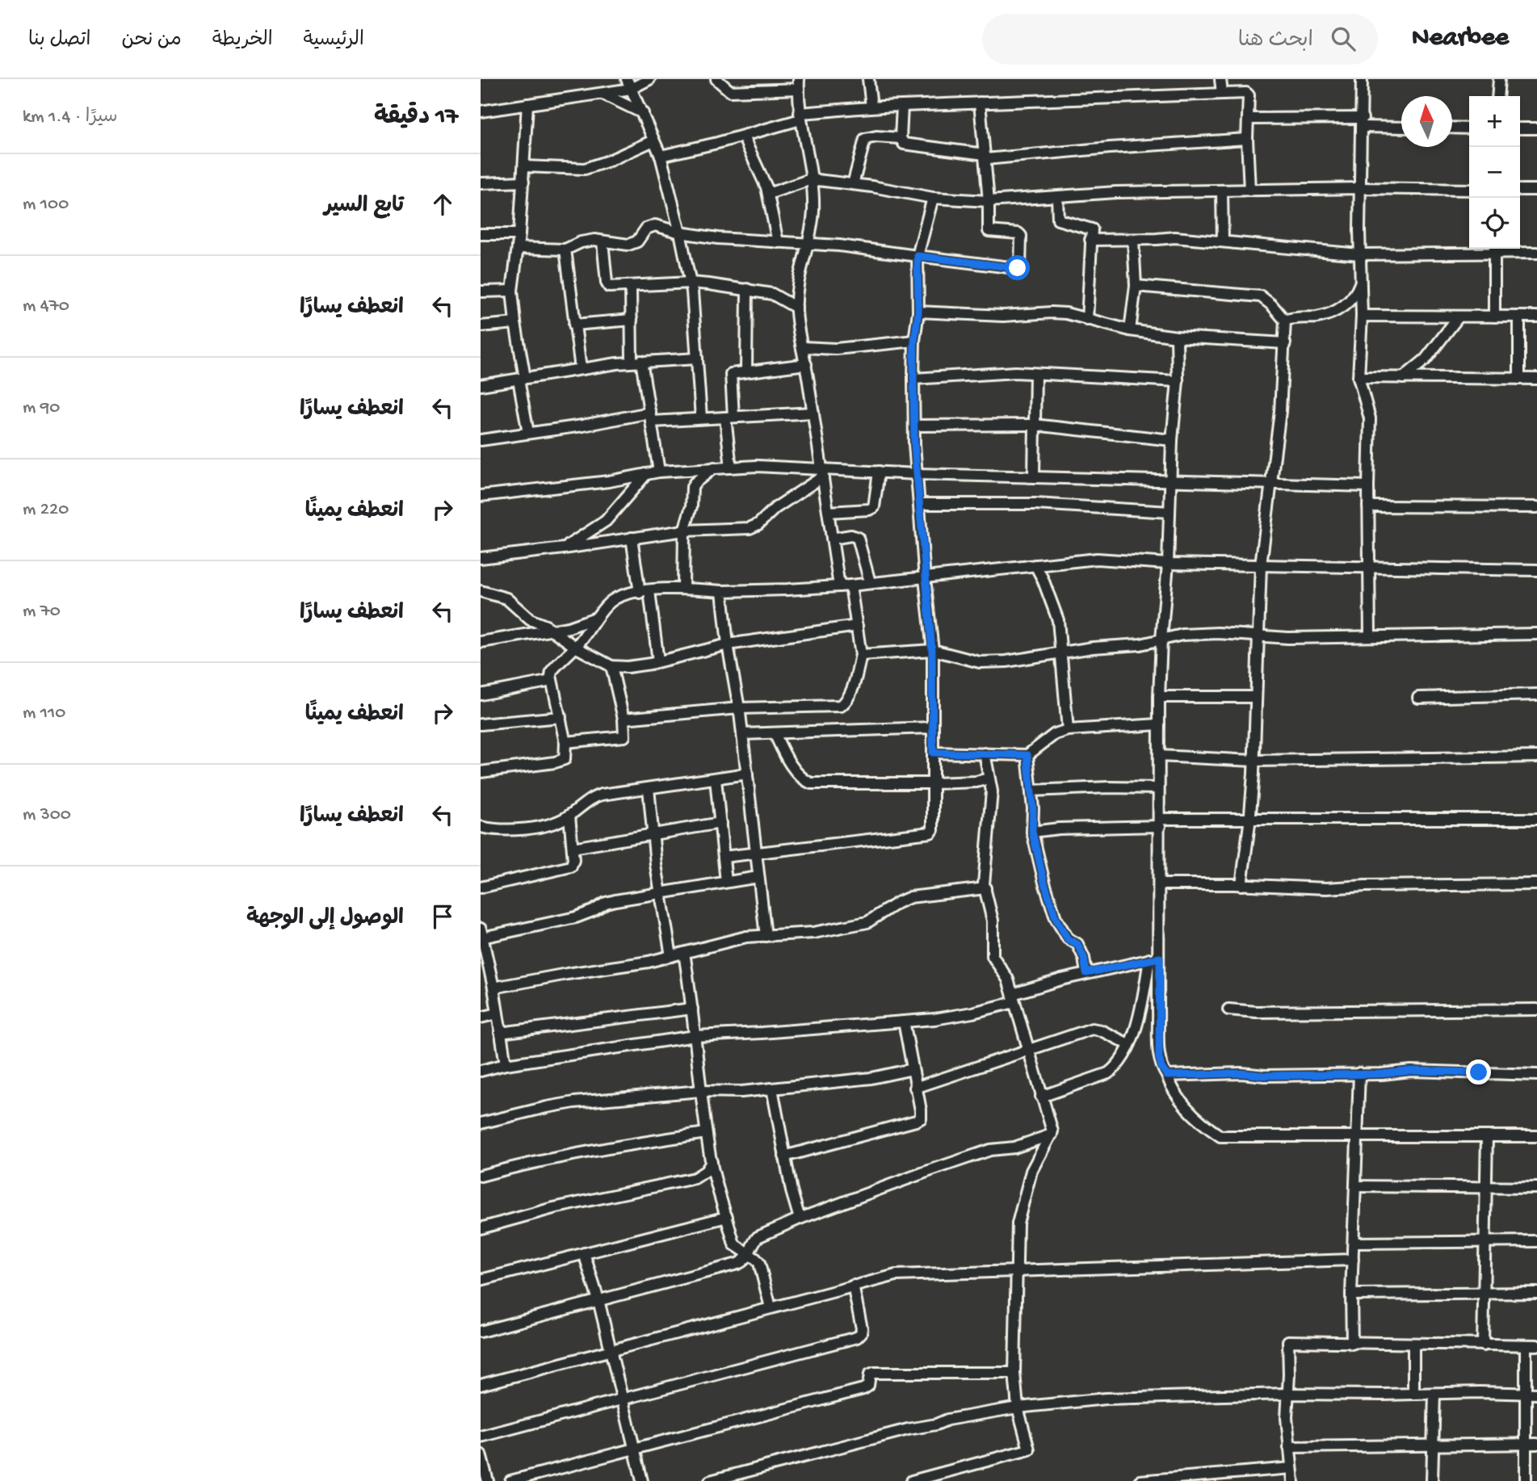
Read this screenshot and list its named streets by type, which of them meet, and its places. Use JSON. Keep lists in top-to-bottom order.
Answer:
{
  "north": "top",
  "page": {
    "header": "Nearbee",
    "search": "ابحث هنا",
    "nav": [
      "الرئيسية",
      "الخريطة",
      "من نحن",
      "اتصل بنا"
    ],
    "heading": ["17 دقيقة", "سيرًا · 1.4 km"],
    "map_buttons": ["+", "−"],
    "list": [
      ["تابع السير", "100 m"],
      ["انعطف يسارًا", "470 m"],
      ["انعطف يسارًا", "90 m"],
      ["انعطف يمينًا", "220 m"],
      ["انعطف يسارًا", "70 m"],
      ["انعطف يمينًا", "110 m"],
      ["انعطف يسارًا", "300 m"],
      "الوصول إلى الوجهة"
    ]
  }
}
